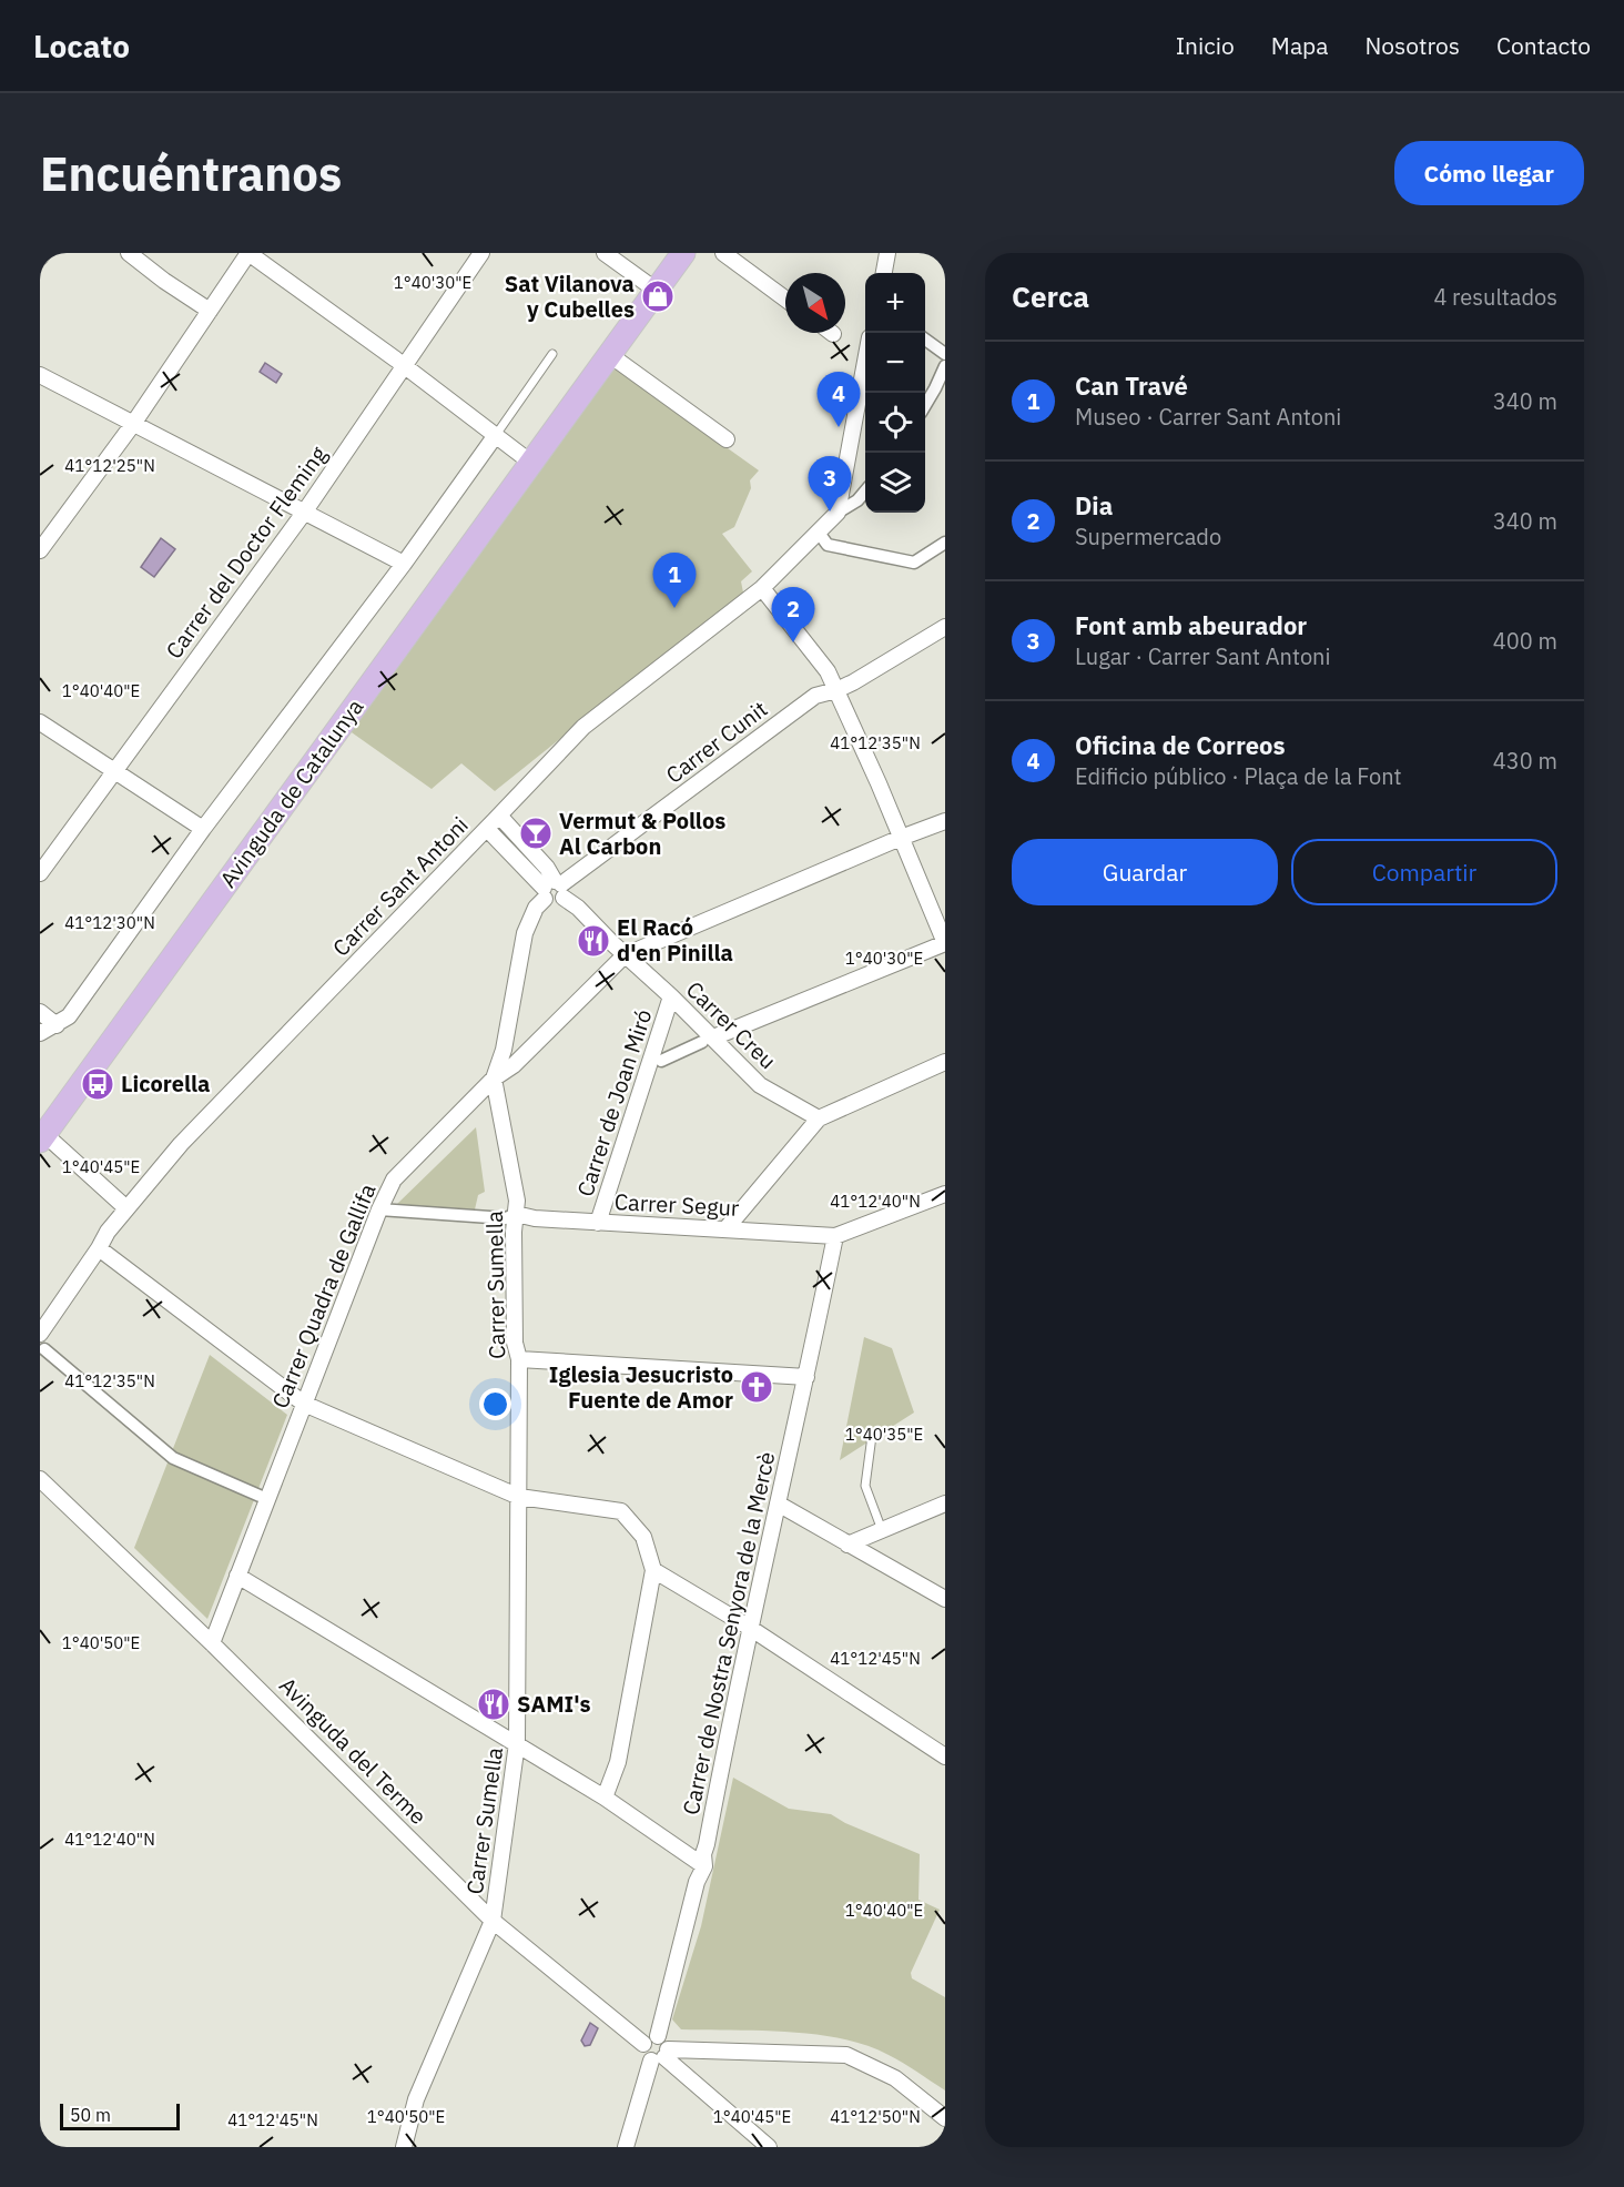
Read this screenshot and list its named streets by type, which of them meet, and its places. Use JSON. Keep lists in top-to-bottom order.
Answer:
{
  "streets": {
    "main road": ["Avinguda de Catalunya"],
    "street": [
      "Carrer del Doctor Fleming",
      "Carrer Cunit",
      "Carrer Sant Antoni",
      "Carrer Creu",
      "Carrer de Joan Miró",
      "Carrer Segur",
      "Carrer Sumella",
      "Carrer Quadra de Gallifa",
      "Carrer de Nostra Senyora de la Mercè",
      "Avinguda del Terme"
    ]
  },
  "crossings": [
    ["Carrer Cunit", "Carrer Creu"],
    ["Carrer Cunit", "Carrer Sumella"],
    ["Carrer Sant Antoni", "Carrer Creu"],
    ["Carrer Creu", "Carrer de Joan Miró"],
    ["Carrer Creu", "Carrer Sumella"],
    ["Carrer Creu", "Carrer Quadra de Gallifa"],
    ["Carrer de Joan Miró", "Carrer Segur"],
    ["Carrer Segur", "Carrer Sumella"],
    ["Carrer Segur", "Carrer de Nostra Senyora de la Mercè"],
    ["Carrer Sumella", "Carrer Quadra de Gallifa"],
    ["Carrer Sumella", "Avinguda del Terme"],
    ["Carrer Quadra de Gallifa", "Avinguda del Terme"],
    ["Carrer de Nostra Senyora de la Mercè", "Avinguda del Terme"]
  ],
  "places": {
    "shop": ["Sat Vilanova y Cubelles"],
    "bar": ["Vermut & Pollos Al Carbon"],
    "restaurant": ["El Racó d'en Pinilla", "SAMI's"],
    "bus stop": ["Licorella"],
    "church": ["Iglesia Jesucristo Fuente de Amor"]
  },
  "scale_bar": "50 m",
  "north": "bottom right",
  "page": {
    "header": "Locato",
    "nav": [
      "Inicio",
      "Mapa",
      "Nosotros",
      "Contacto"
    ],
    "buttons": [
      "Cómo llegar",
      ["Guardar", "Compartir"]
    ],
    "title": "Encuéntranos",
    "heading": ["Cerca", "4 resultados"],
    "map_buttons": ["+", "−"],
    "list": [
      {
        "mark": "1",
        "name": "Can Travé",
        "note": "Museo · Carrer Sant Antoni",
        "value": "340 m"
      },
      {
        "mark": "2",
        "name": "Dia",
        "note": "Supermercado",
        "value": "340 m"
      },
      {
        "mark": "3",
        "name": "Font amb abeurador",
        "note": "Lugar · Carrer Sant Antoni",
        "value": "400 m"
      },
      {
        "mark": "4",
        "name": "Oficina de Correos",
        "note": "Edificio público · Plaça de la Font",
        "value": "430 m"
      }
    ],
    "pins": [
      "4",
      "3",
      "1",
      "2"
    ],
    "scale": "50 m"
  },
  "coordinates": [
    "1°40'30\"E",
    "41°12'25\"N",
    "1°40'40\"E",
    "41°12'35\"N",
    "41°12'30\"N",
    "1°40'45\"E",
    "41°12'40\"N",
    "1°40'35\"E",
    "1°40'50\"E",
    "41°12'45\"N",
    "41°12'50\"N"
  ]
}
